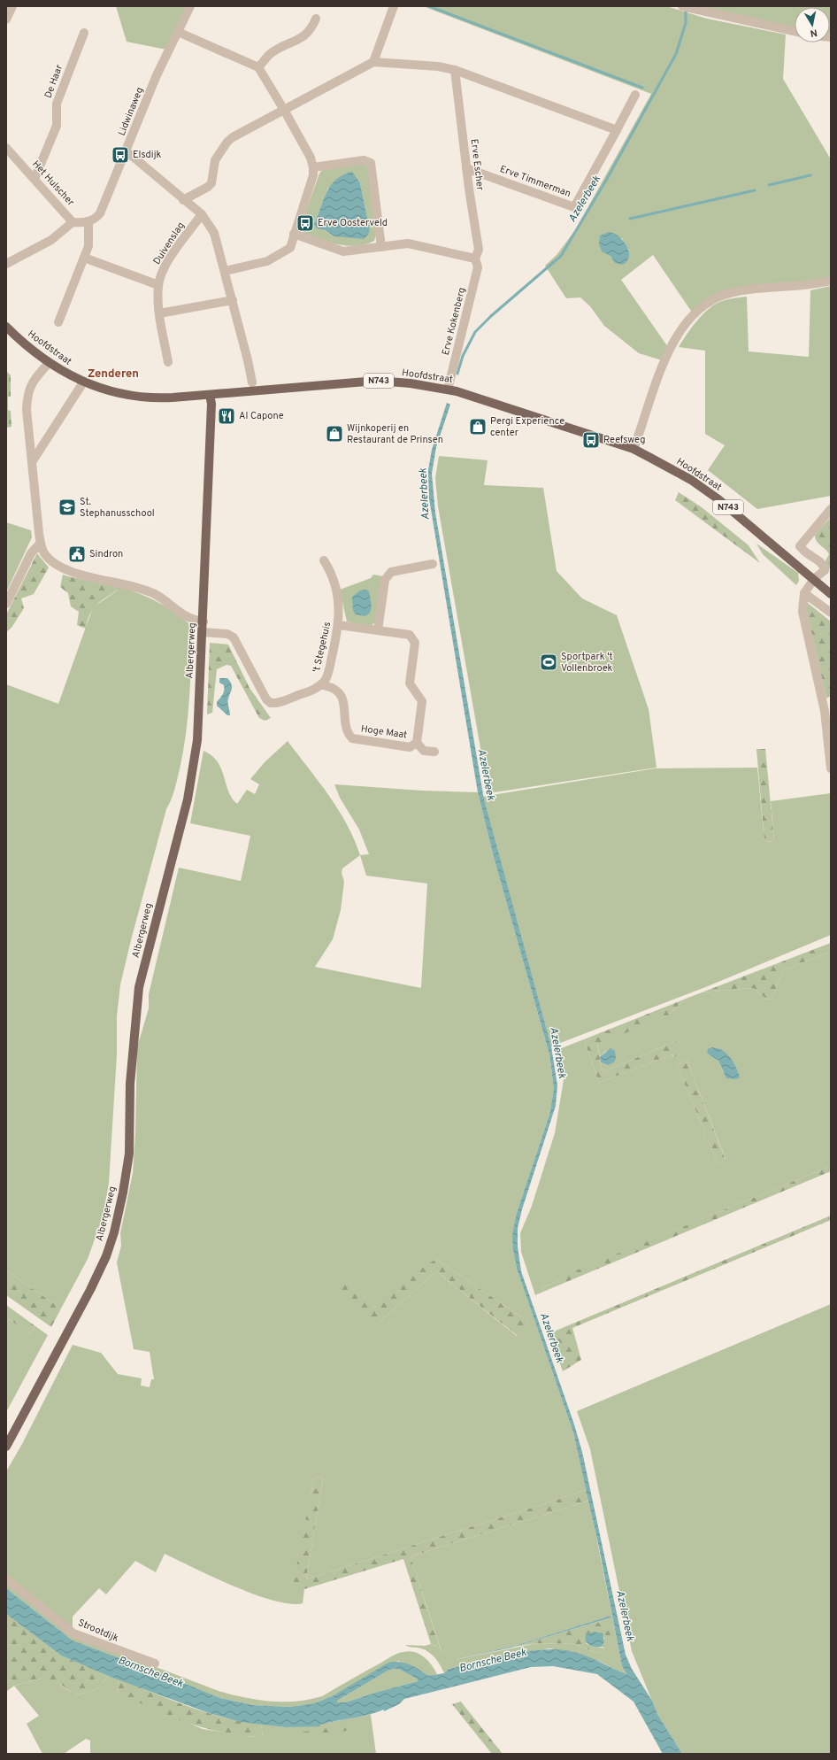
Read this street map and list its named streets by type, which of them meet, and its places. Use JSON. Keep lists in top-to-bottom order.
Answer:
{
  "streets": {
    "main road": ["Hoofdstraat", "N743", "Albergerweg"],
    "street": [
      "De Haar",
      "Lidwinaweg",
      "Erve Escher",
      "Erve Timmerman",
      "Het Hulscher",
      "Duivenslag",
      "Erve Kokenberg",
      "'t Stegehuis",
      "Hoge Maat",
      "Strootdijk"
    ]
  },
  "crossings": [
    ["De Haar", "Het Hulscher"],
    ["Lidwinaweg", "Het Hulscher"],
    ["Erve Escher", "Erve Timmerman"],
    ["Erve Escher", "Erve Kokenberg"],
    ["Erve Kokenberg", "Hoofdstraat"],
    ["Hoofdstraat", "N743"],
    ["Hoofdstraat", "Albergerweg"],
    ["'t Stegehuis", "Albergerweg"],
    ["'t Stegehuis", "Hoge Maat"]
  ],
  "districts": ["Zenderen"],
  "water": ["Azelerbeek", "Bornsche Beek"],
  "places": {
    "bus stop": ["Elsdijk", "Erve Oosterveld", "Reefsweg"],
    "restaurant": ["Al Capone"],
    "shop": ["Pergi Experience center", "Wijnkoperij en Restaurant de Prinsen"],
    "school or university": ["St. Stephanusschool"],
    "public building": ["Sindron"],
    "sports": ["Sportpark 't Vollenbroek"]
  },
  "north": "bottom"
}
